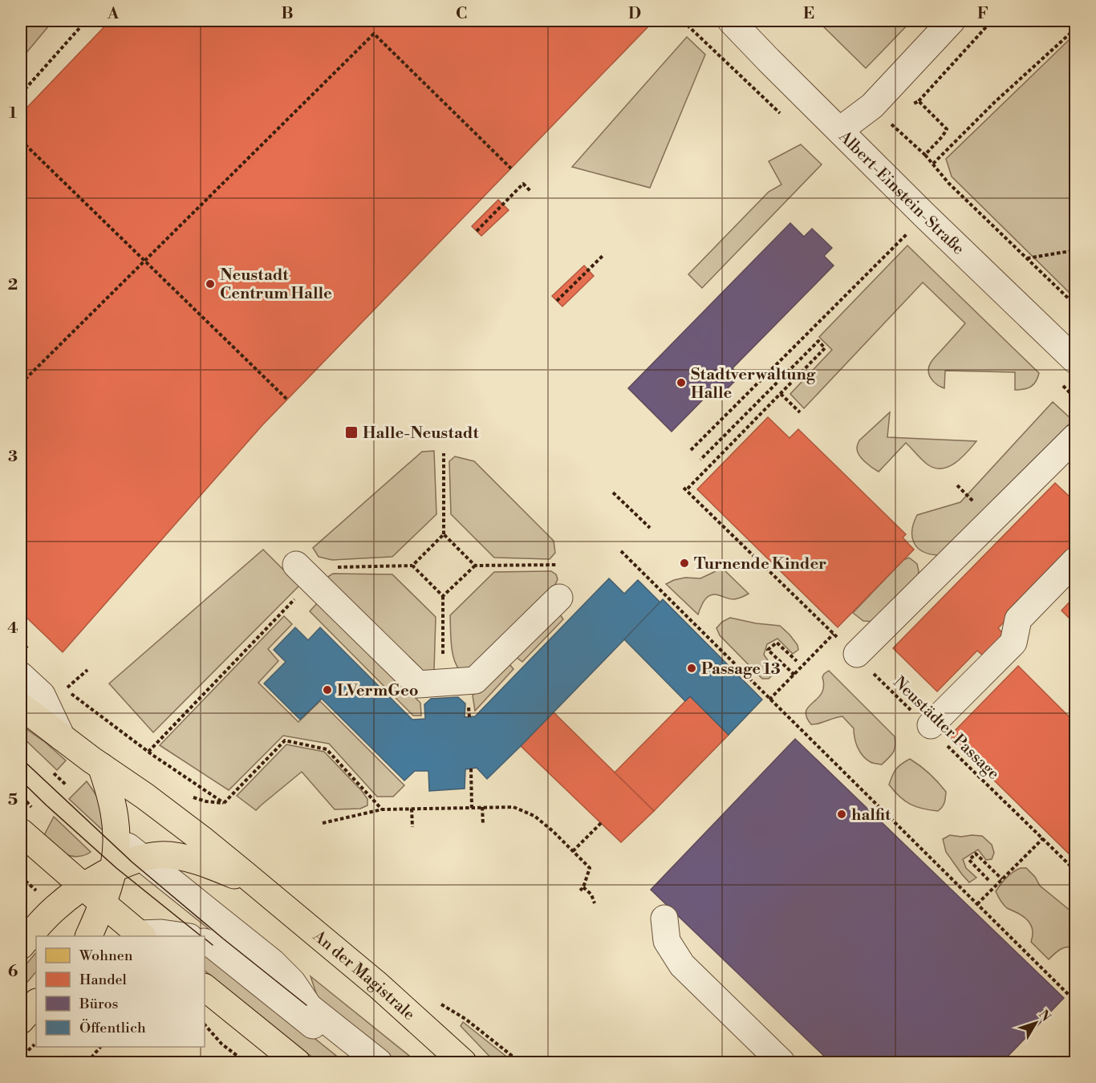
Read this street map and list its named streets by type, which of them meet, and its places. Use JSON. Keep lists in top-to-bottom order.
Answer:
{
  "streets": {
    "main road": ["An der Magistrale"],
    "street": ["Albert-Einstein-Straße"],
    "path": ["Neustädter Passage"]
  },
  "places": {
    "other": [
      "Neustadt Centrum Halle",
      "Stadtverwaltung Halle",
      "Turnende Kinder",
      "Passage 13",
      "LVermGeo",
      "halfit"
    ],
    "transit": ["Halle-Neustadt"]
  },
  "legend": [
    "Wohnen",
    "Handel",
    "Büros",
    "Öffentlich"
  ],
  "north": "top right",
  "grid": {
    "columns": [
      "A",
      "B",
      "C",
      "D",
      "E",
      "F"
    ],
    "rows": [
      "1",
      "2",
      "3",
      "4",
      "5",
      "6"
    ]
  }
}
